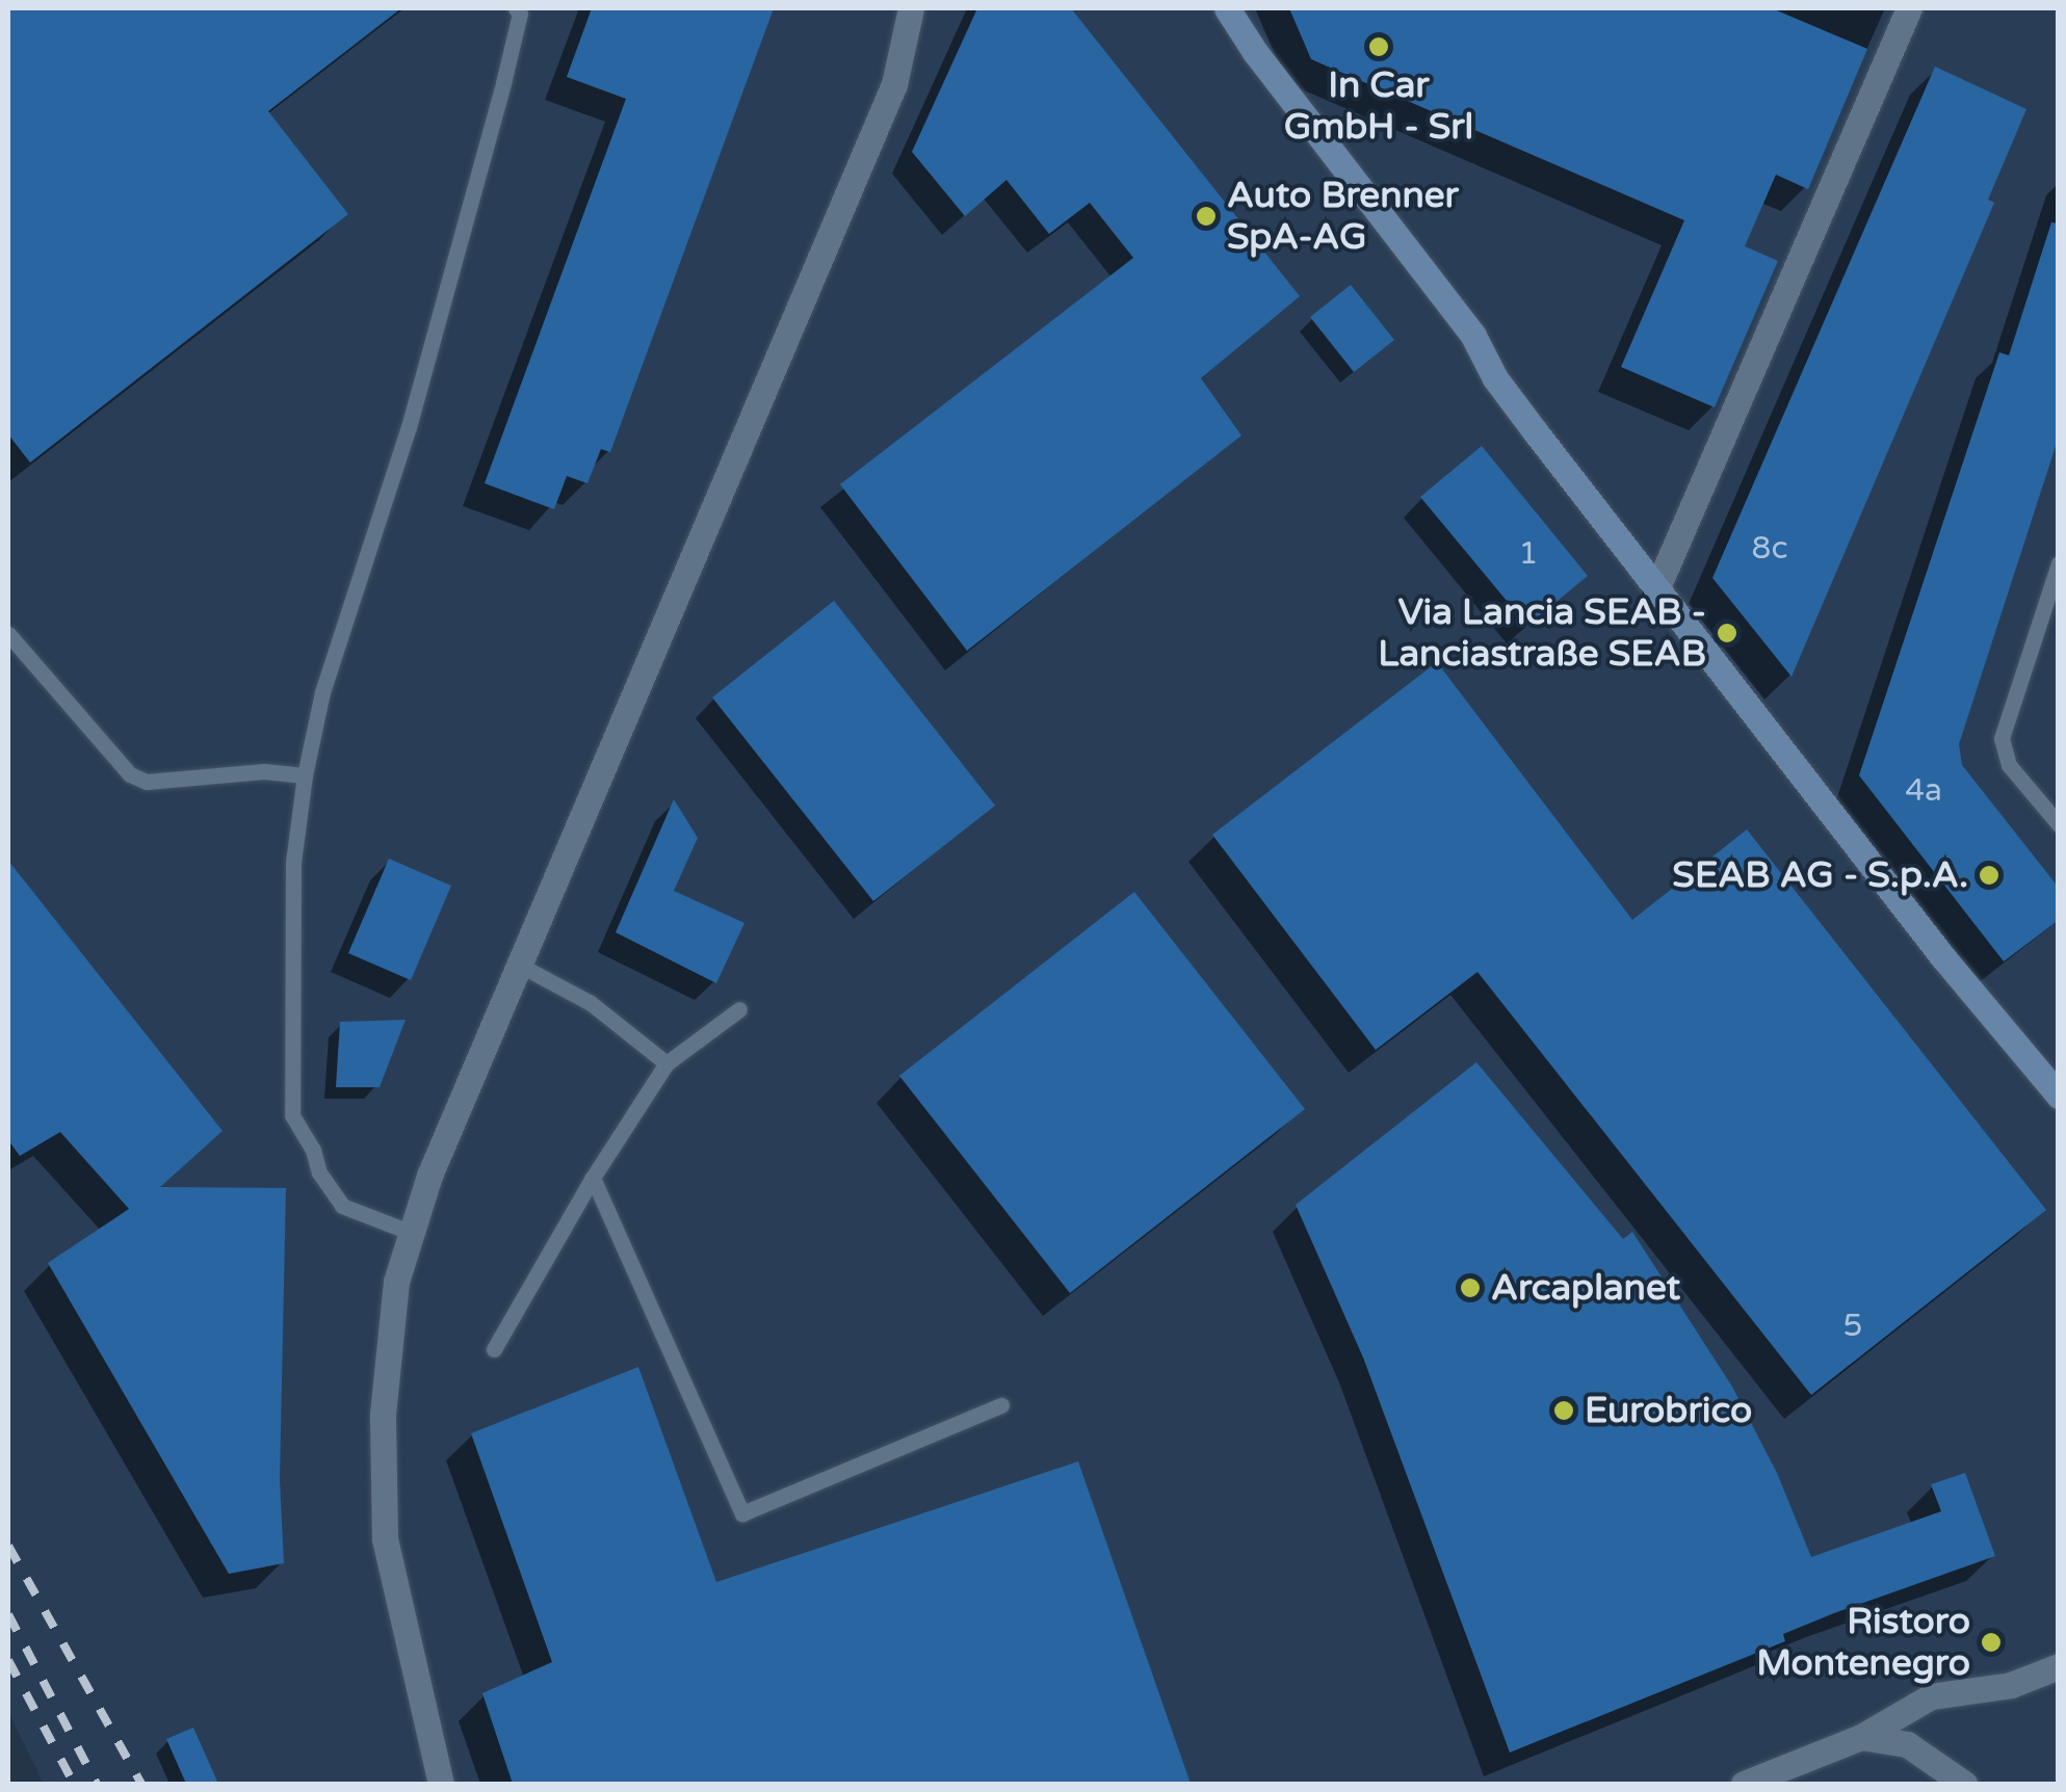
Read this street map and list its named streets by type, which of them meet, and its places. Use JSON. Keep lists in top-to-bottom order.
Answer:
{
  "places": [
    "In Car GmbH - Srl",
    "Auto Brenner SpA-AG",
    "Via Lancia SEAB - Lanciastraße SEAB",
    "SEAB AG - S.p.A.",
    "Arcaplanet",
    "Eurobrico",
    "Ristoro Montenegro"
  ],
  "house_numbers": [
    "8c",
    "1",
    "4a",
    "5"
  ]
}
